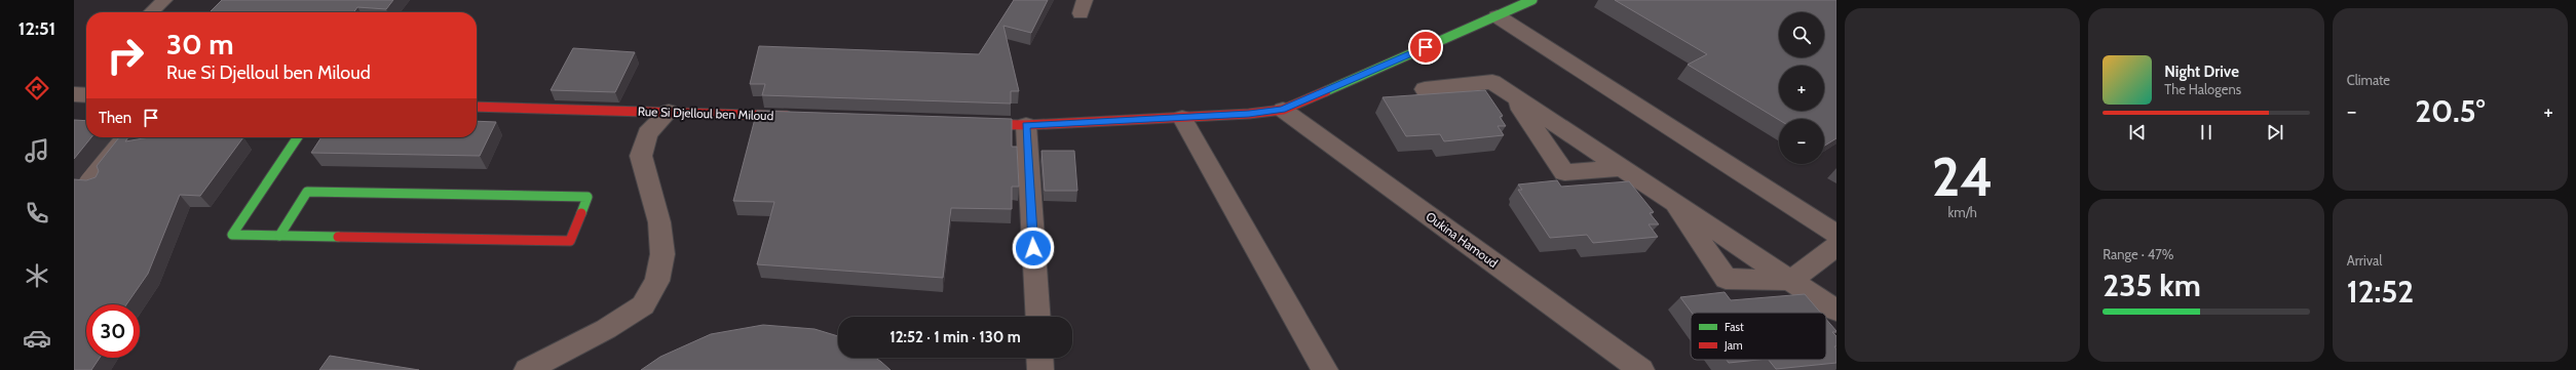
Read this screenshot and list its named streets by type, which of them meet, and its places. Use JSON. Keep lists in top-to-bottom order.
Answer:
{
  "streets": {
    "street": ["Rue Si Djelloul ben Miloud", "Oukina Hamoud"]
  },
  "legend": ["Fast", "Jam"],
  "page": {
    "tabs": "12:51",
    "tile": [
      ["24", "km/h"],
      "Climate",
      ["Range · 47%", "235 km"],
      ["Arrival", "12:52"]
    ],
    "map_buttons": ["+", "−"],
    "turn": ["30 m", "Rue Si Djelloul ben Miloud"],
    "song": ["Night Drive", "The Halogens"],
    "heat": ["−", "20.5°", "+"],
    "then": "Then",
    "limit": "30",
    "trip": "12:52 · 1 min · 130 m"
  }
}
